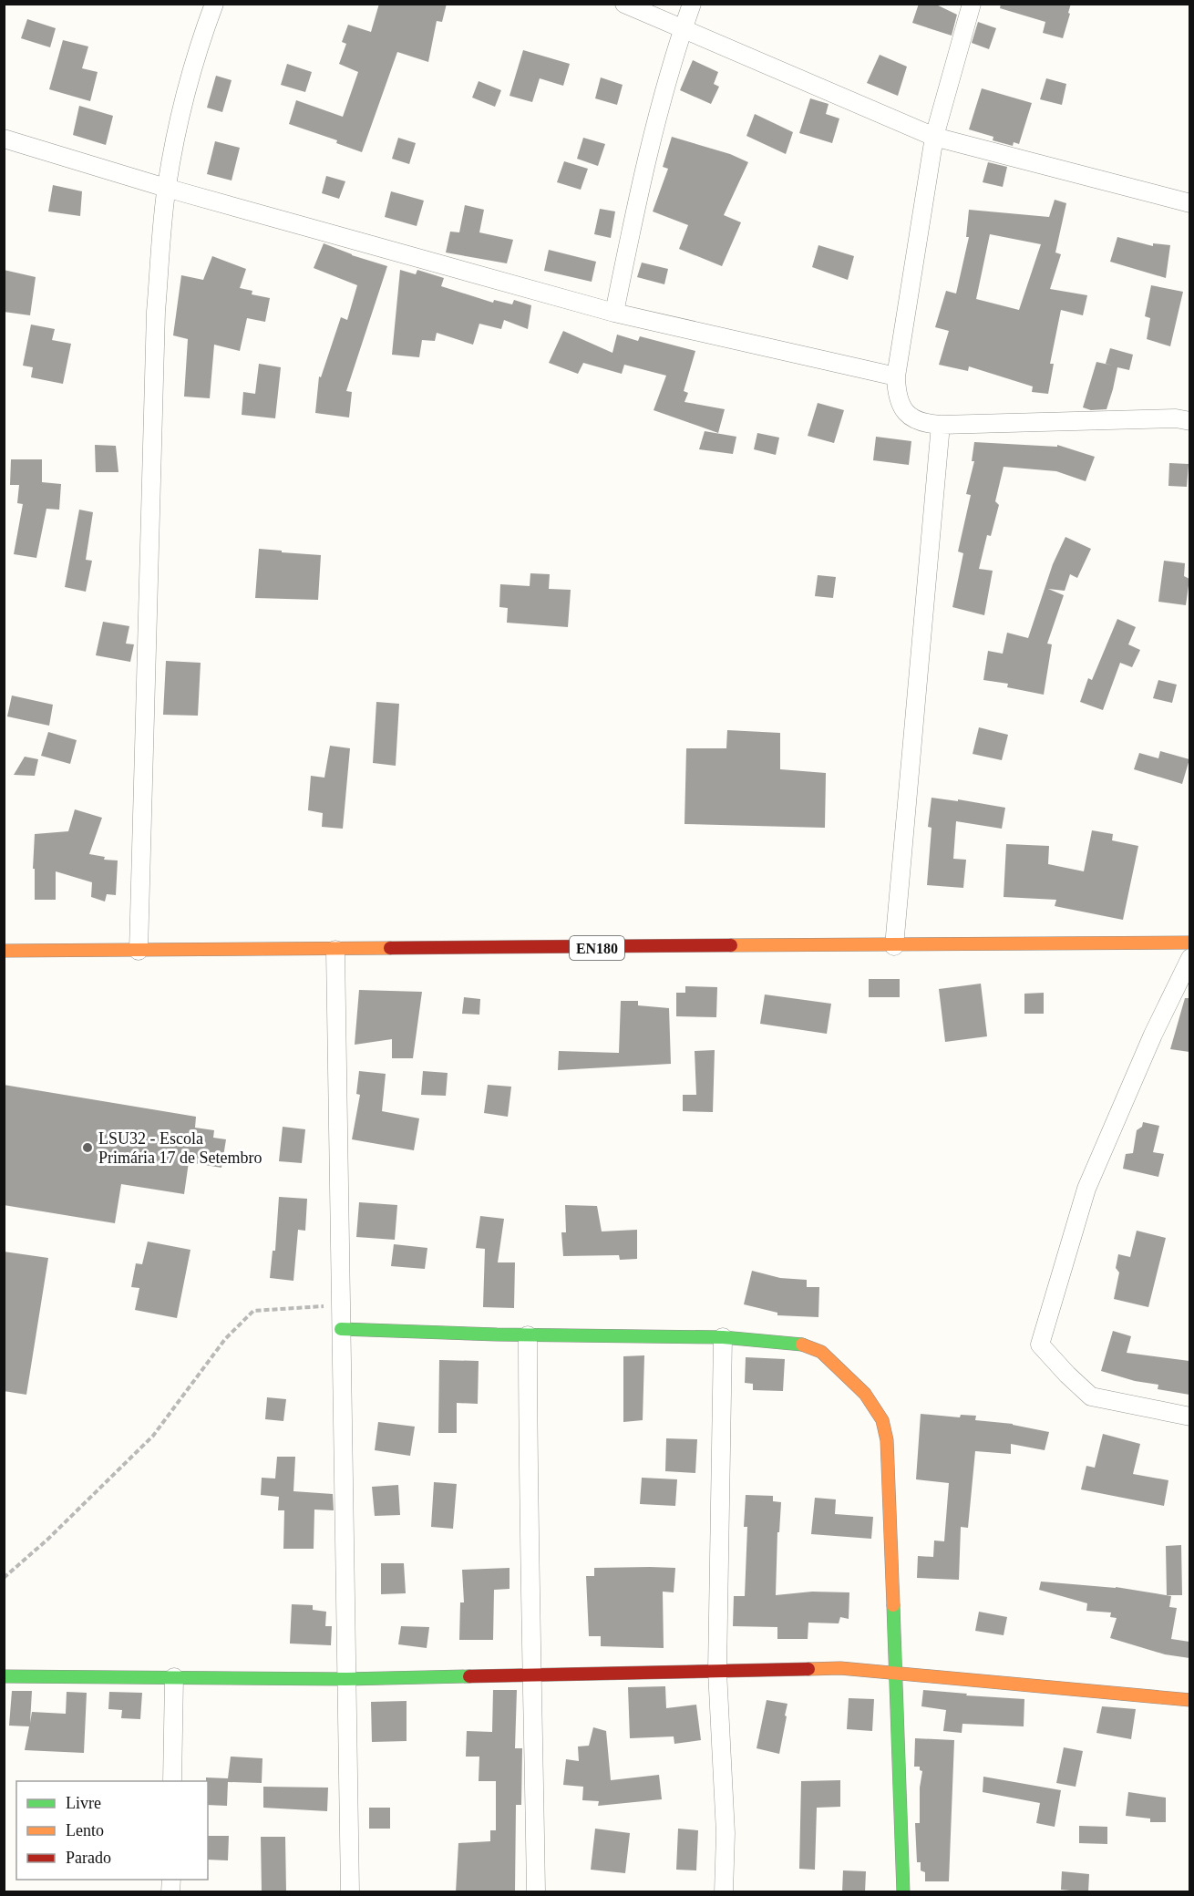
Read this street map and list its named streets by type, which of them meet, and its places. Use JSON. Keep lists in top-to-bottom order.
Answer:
{
  "streets": {
    "street": ["EN180"]
  },
  "places": ["LSU32 - Escola Primária 17 de Setembro"],
  "legend": ["Livre", "Lento", "Parado"]
}
